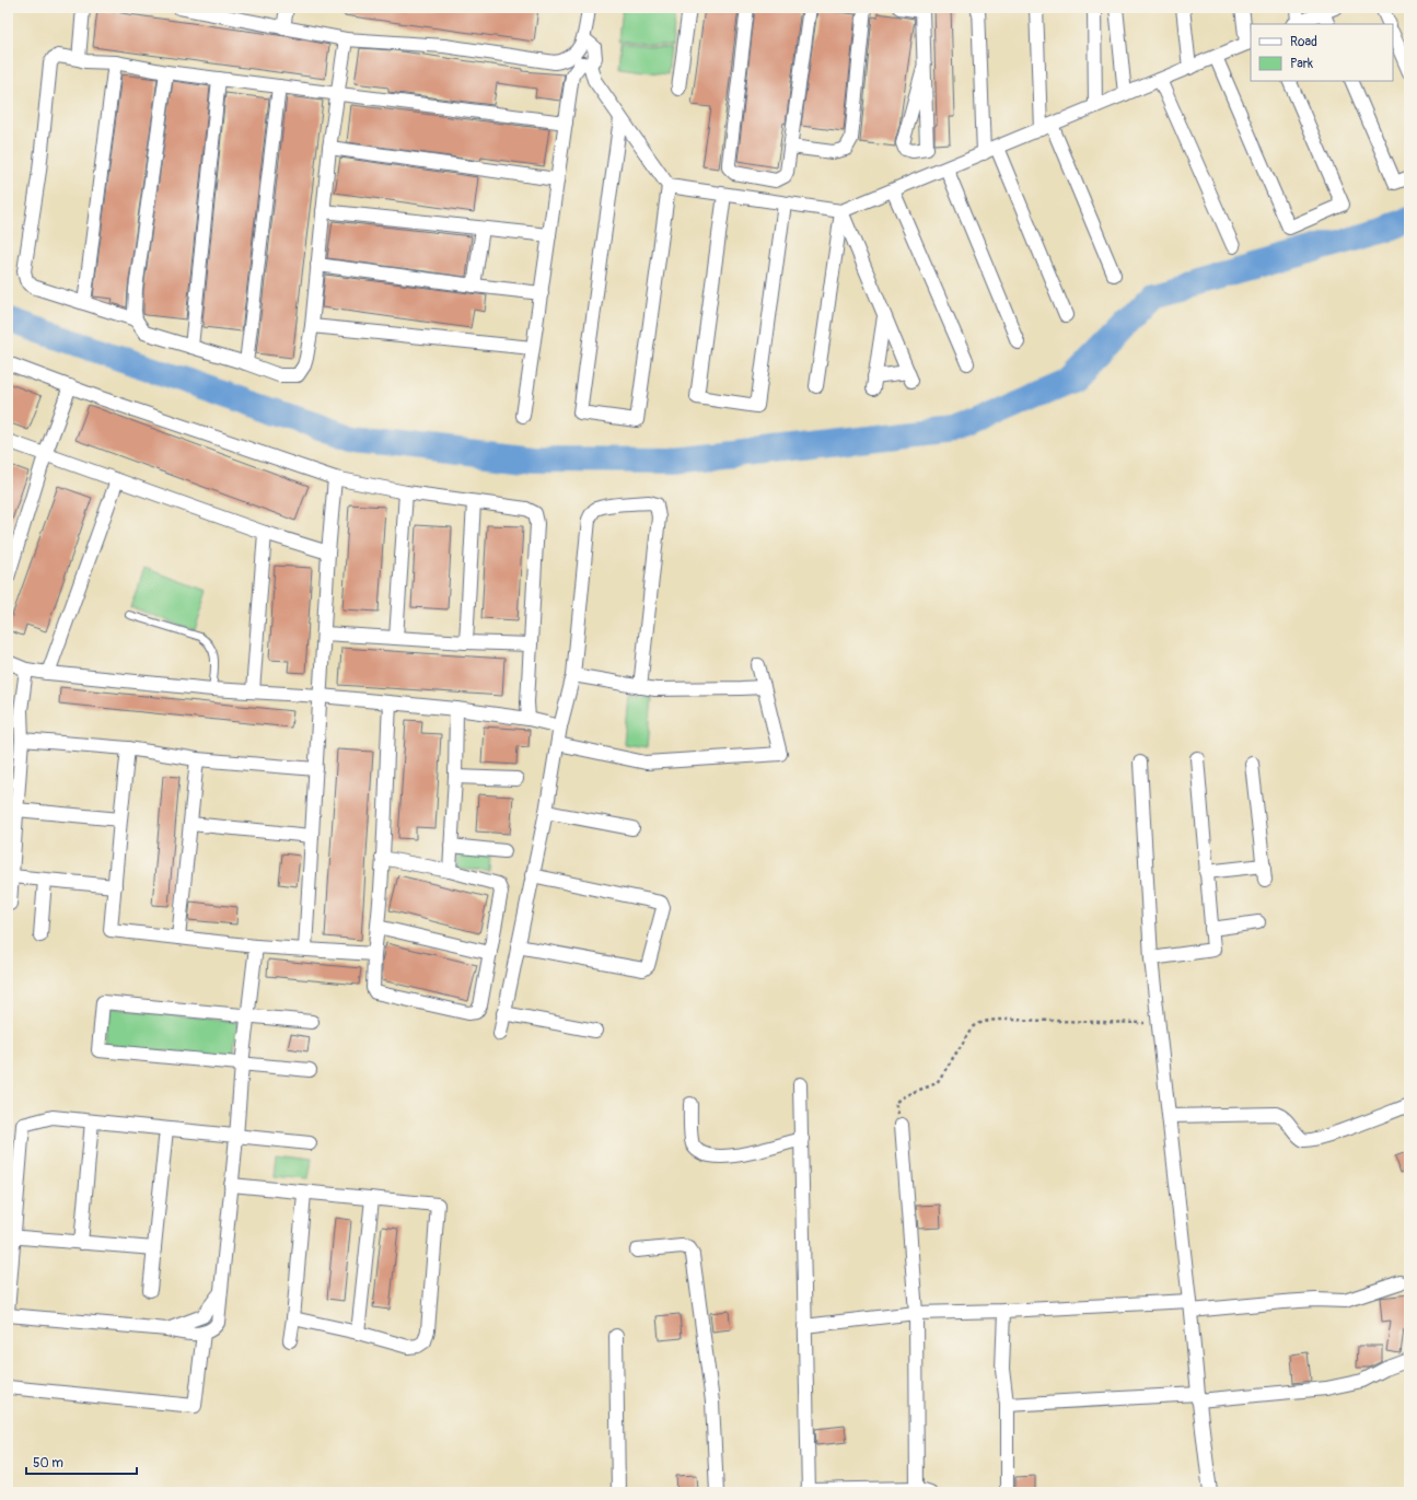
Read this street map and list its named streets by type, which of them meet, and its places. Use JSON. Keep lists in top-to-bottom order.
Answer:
{
  "legend": ["Road", "Park"],
  "scale_bar": "50 m"
}
